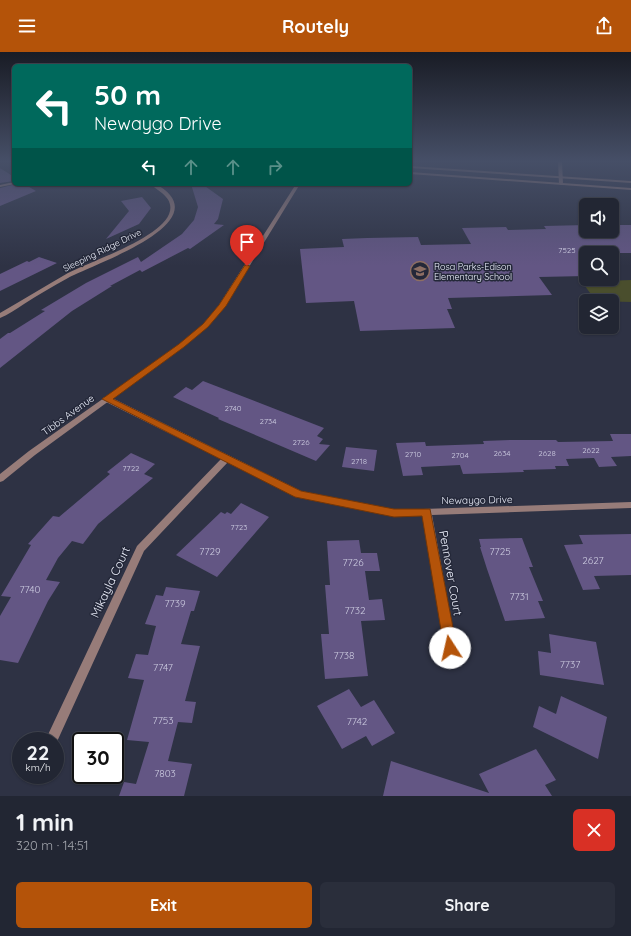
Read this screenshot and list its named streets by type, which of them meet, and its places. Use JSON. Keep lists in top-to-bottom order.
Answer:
{
  "streets": {
    "street": [
      "Sleeping Ridge Drive",
      "Tibbs Avenue",
      "Newaygo Drive",
      "Pennover Court",
      "Mikayla Court"
    ]
  },
  "crossings": [
    ["Tibbs Avenue", "Newaygo Drive"],
    ["Newaygo Drive", "Pennover Court"],
    ["Newaygo Drive", "Mikayla Court"]
  ],
  "places": {
    "school or university": ["Rosa Parks-Edison Elementary School"]
  },
  "house_numbers": [
    "7525",
    "2740",
    "2734",
    "2726",
    "2622",
    "2634",
    "2628",
    "2710",
    "2704",
    "2718",
    "7722",
    "7723",
    "7729",
    "7725",
    "2627",
    "7726",
    "7740",
    "7731",
    "7739",
    "7732",
    "7738",
    "7737",
    "7747",
    "7753",
    "7742",
    "7803"
  ],
  "page": {
    "header": "Routely",
    "turn": ["50 m", "Newaygo Drive"],
    "speed": "22 km/h",
    "limit": "30",
    "heading": ["1 min", "320 m · 14:51"],
    "buttons": ["Exit", "Share"]
  }
}
